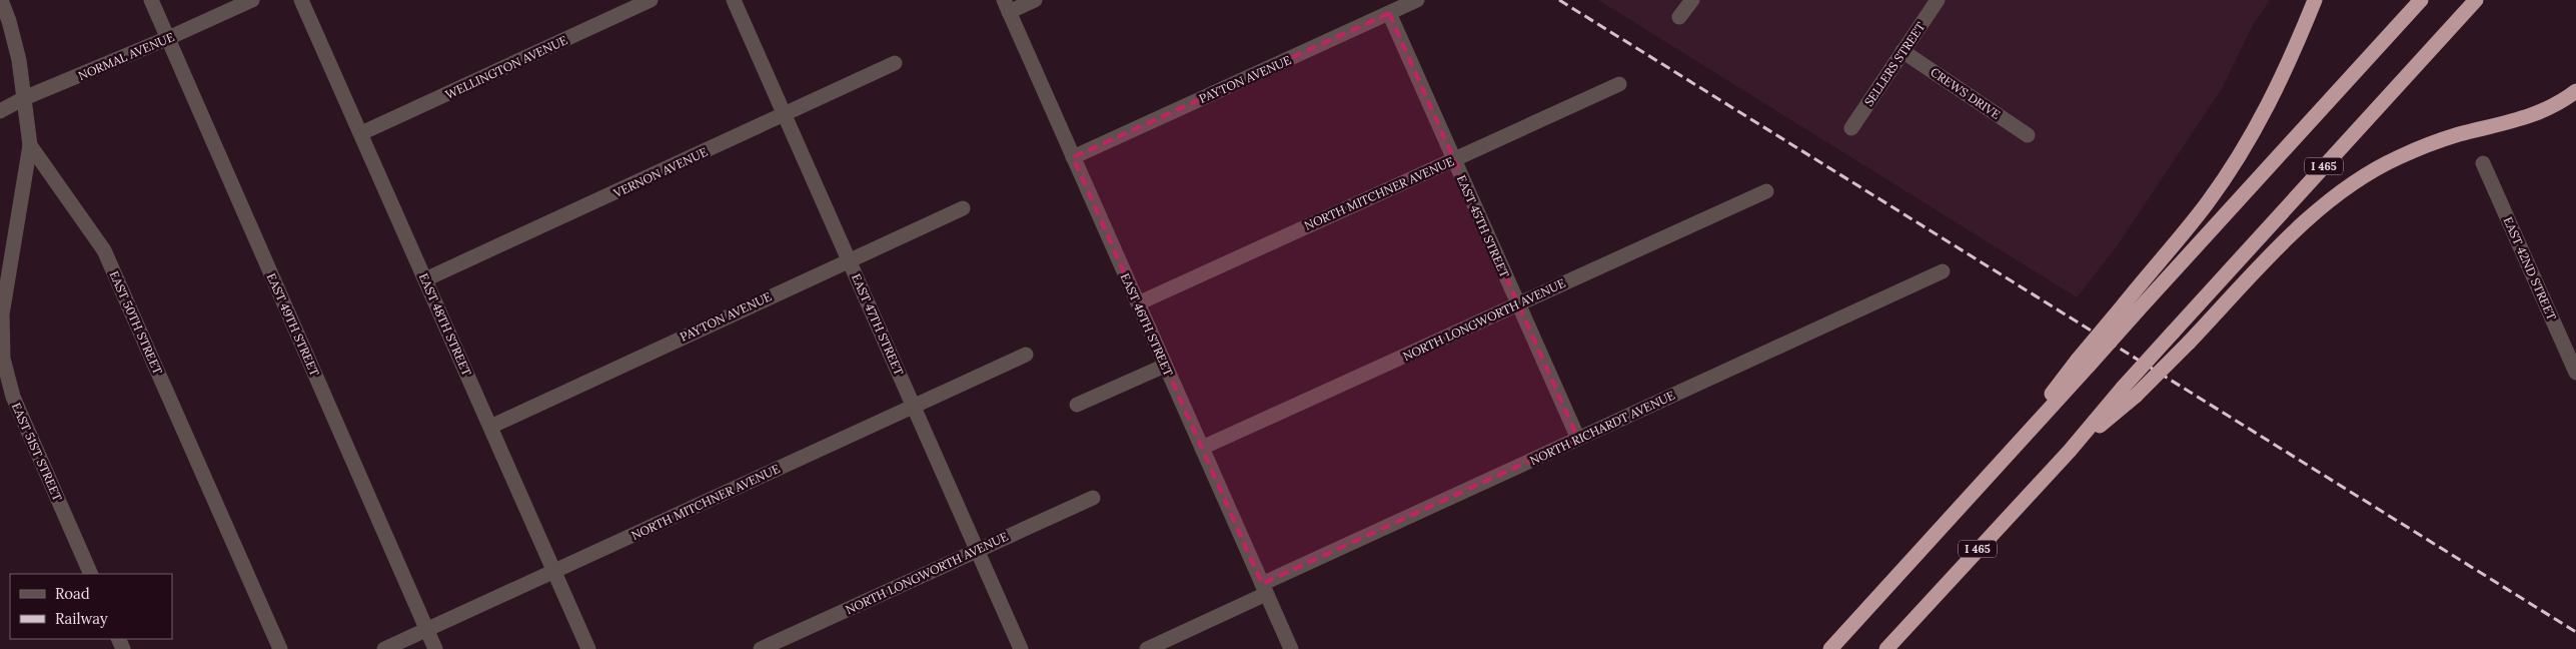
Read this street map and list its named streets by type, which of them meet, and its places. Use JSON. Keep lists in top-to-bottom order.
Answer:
{
  "streets": {
    "highway": ["I 465"],
    "street": [
      "NORMAL AVENUE",
      "SELLERS STREET",
      "WELLINGTON AVENUE",
      "PAYTON AVENUE",
      "CREWS DRIVE",
      "VERNON AVENUE",
      "NORTH MITCHNER AVENUE",
      "EAST 45TH STREET",
      "EAST 42ND STREET",
      "NORTH LONGWORTH AVENUE",
      "EAST 50TH STREET",
      "EAST 49TH STREET",
      "EAST 48TH STREET",
      "EAST 47TH STREET",
      "EAST 46TH STREET",
      "NORTH RICHARDT AVENUE",
      "EAST 51ST STREET"
    ]
  },
  "crossings": [
    ["NORMAL AVENUE", "EAST 50TH STREET"],
    ["NORMAL AVENUE", "EAST 49TH STREET"],
    ["SELLERS STREET", "CREWS DRIVE"],
    ["WELLINGTON AVENUE", "EAST 48TH STREET"],
    ["PAYTON AVENUE", "EAST 45TH STREET"],
    ["PAYTON AVENUE", "EAST 48TH STREET"],
    ["PAYTON AVENUE", "EAST 47TH STREET"],
    ["PAYTON AVENUE", "EAST 46TH STREET"],
    ["VERNON AVENUE", "EAST 48TH STREET"],
    ["VERNON AVENUE", "EAST 47TH STREET"],
    ["NORTH MITCHNER AVENUE", "EAST 45TH STREET"],
    ["NORTH MITCHNER AVENUE", "EAST 49TH STREET"],
    ["NORTH MITCHNER AVENUE", "EAST 48TH STREET"],
    ["NORTH MITCHNER AVENUE", "EAST 47TH STREET"],
    ["NORTH MITCHNER AVENUE", "EAST 46TH STREET"],
    ["EAST 45TH STREET", "NORTH LONGWORTH AVENUE"],
    ["EAST 45TH STREET", "NORTH RICHARDT AVENUE"],
    ["NORTH LONGWORTH AVENUE", "EAST 47TH STREET"],
    ["NORTH LONGWORTH AVENUE", "EAST 46TH STREET"],
    ["EAST 50TH STREET", "EAST 51ST STREET"],
    ["EAST 46TH STREET", "NORTH RICHARDT AVENUE"]
  ],
  "legend": ["Road", "Railway"]
}
